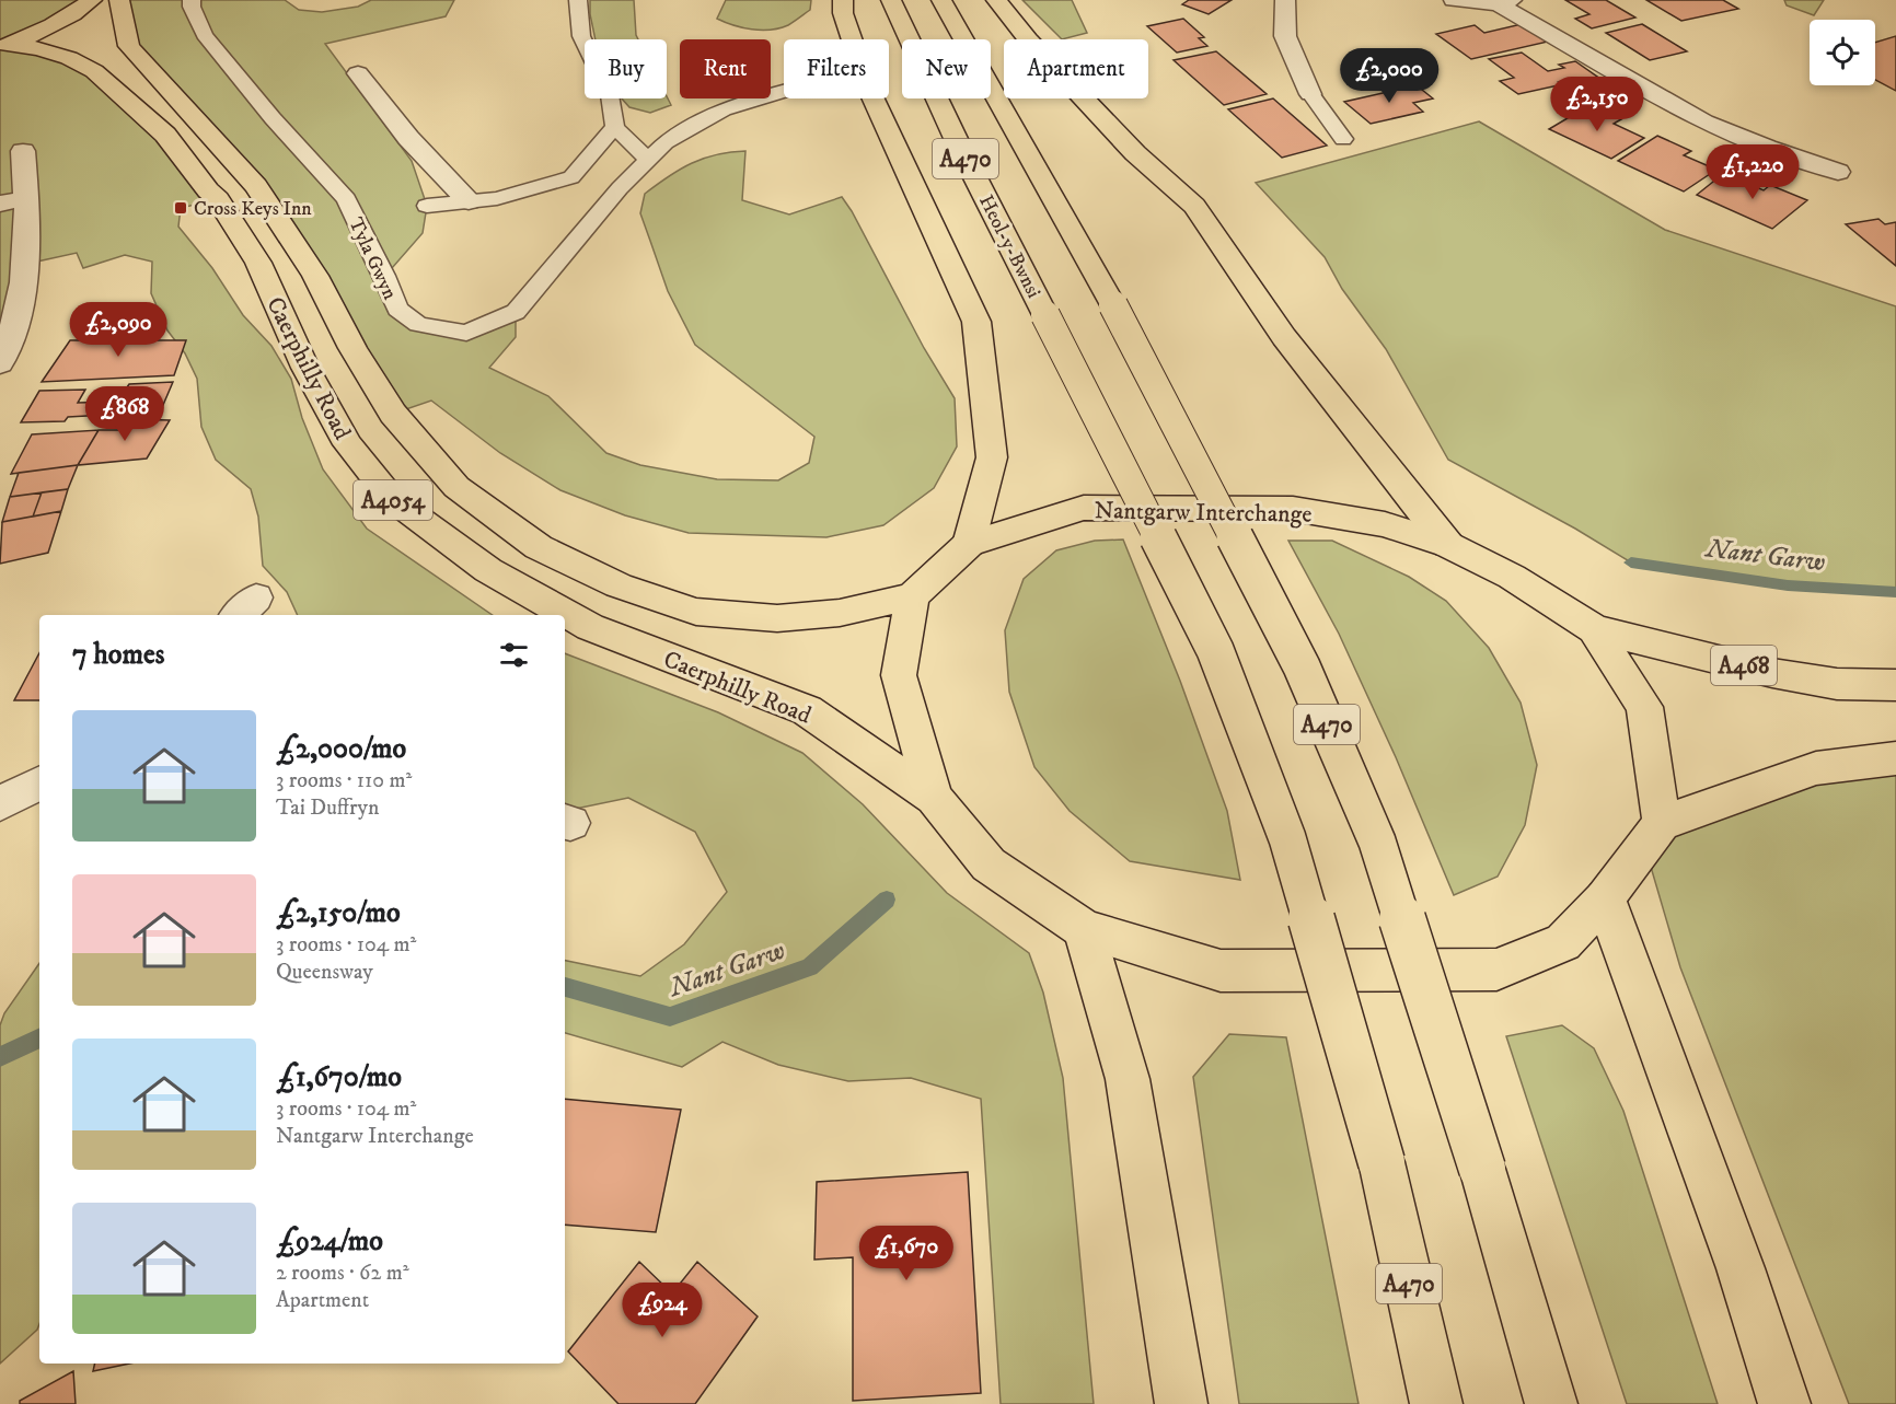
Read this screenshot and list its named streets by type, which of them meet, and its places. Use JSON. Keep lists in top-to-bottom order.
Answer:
{
  "streets": {
    "main road": [
      "A470",
      "Heol-y-Bwnsi",
      "Caerphilly Road",
      "A4054",
      "Nantgarw Interchange",
      "A468"
    ],
    "lane": ["Tyla Gwyn"]
  },
  "crossings": [
    ["Caerphilly Road", "A4054"],
    ["Caerphilly Road", "Nantgarw Interchange"],
    ["Nantgarw Interchange", "A468"]
  ],
  "water": ["Nant Garw"],
  "places": {
    "transit": ["Cross Keys Inn"]
  },
  "page": {
    "chip": [
      "Buy",
      "Rent",
      "Filters",
      "New",
      "Apartment"
    ],
    "price": [
      "£2,000",
      "£2,150",
      "£1,220",
      "£2,090",
      "£868",
      "£1,670",
      "£924"
    ],
    "heading": "7 homes",
    "list": [
      {
        "name": "£2,000/mo",
        "note": "3 rooms · 110 m² · Tai Duffryn"
      },
      {
        "name": "£2,150/mo",
        "note": "3 rooms · 104 m² · Queensway"
      },
      {
        "name": "£1,670/mo",
        "note": "3 rooms · 104 m² · Nantgarw Interchange"
      },
      {
        "name": "£924/mo",
        "note": "2 rooms · 62 m² · Apartment"
      }
    ]
  }
}
